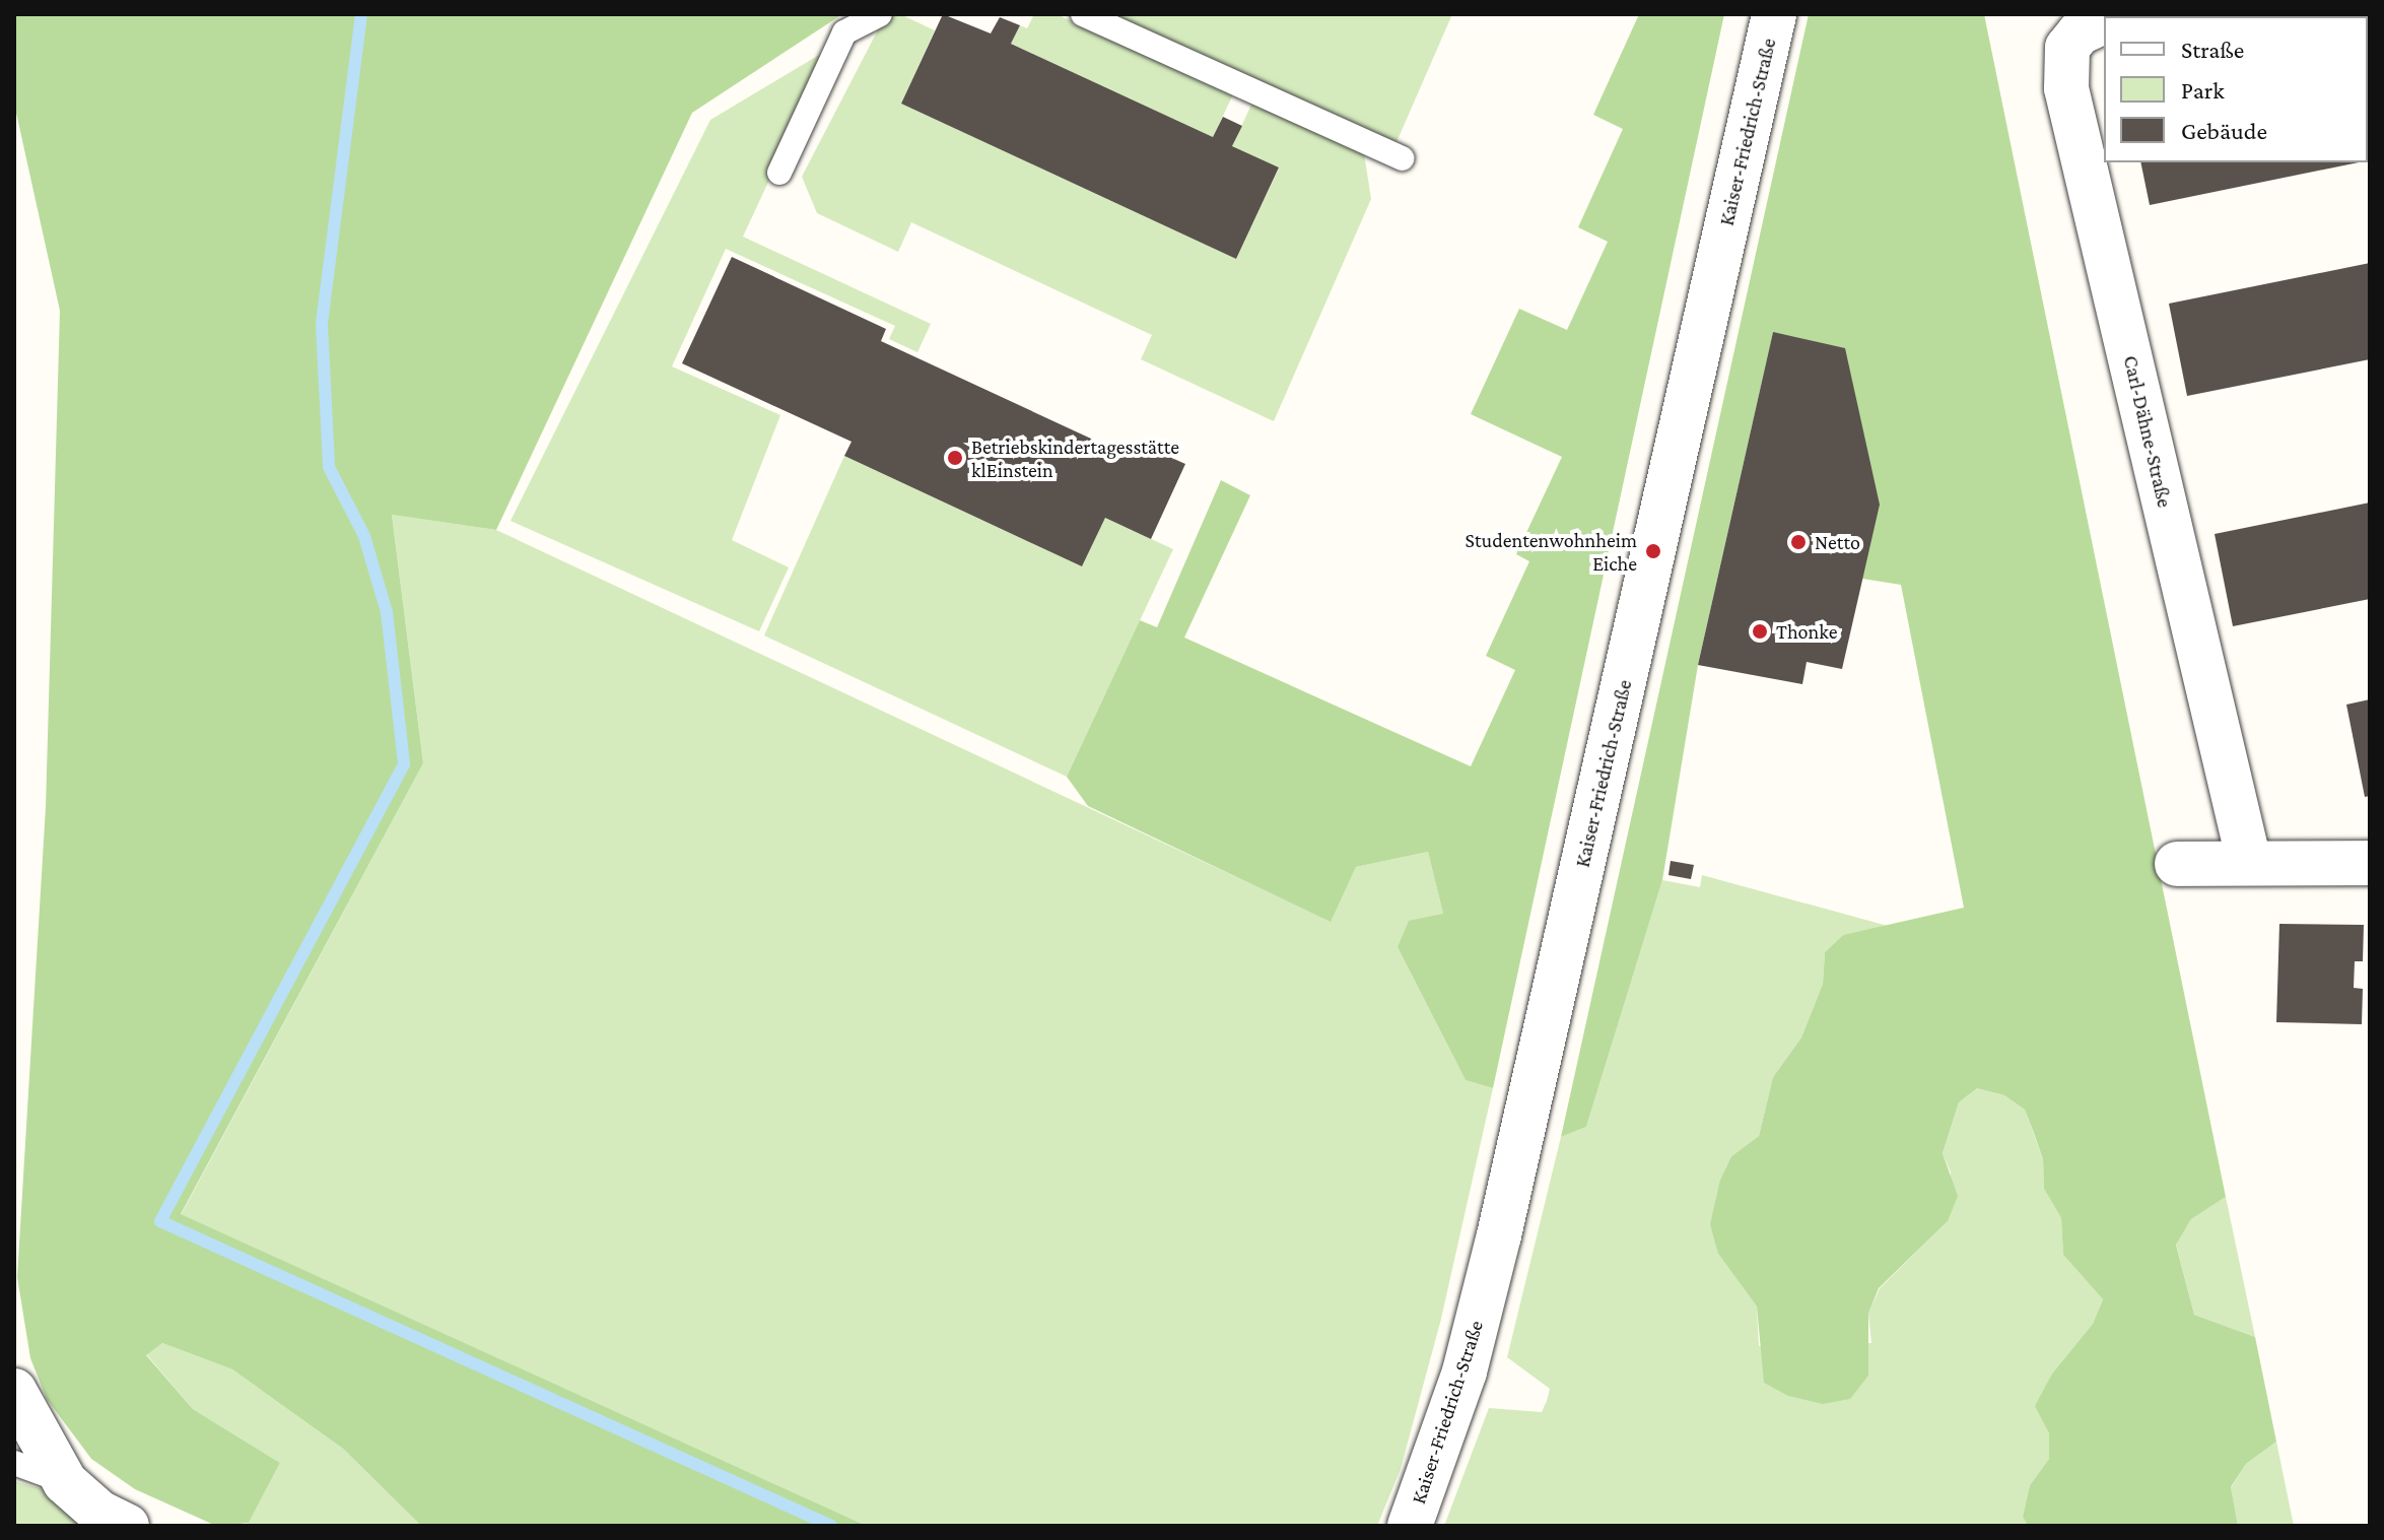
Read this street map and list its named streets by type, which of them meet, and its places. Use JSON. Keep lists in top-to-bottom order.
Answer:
{
  "streets": {
    "street": ["Kaiser-Friedrich-Straße", "Carl-Dähne-Straße"]
  },
  "places": [
    "Betriebskindertagesstätte klEinstein",
    "Netto",
    "Studentenwohnheim Eiche",
    "Thonke"
  ],
  "legend": ["Straße", "Park", "Gebäude"]
}
